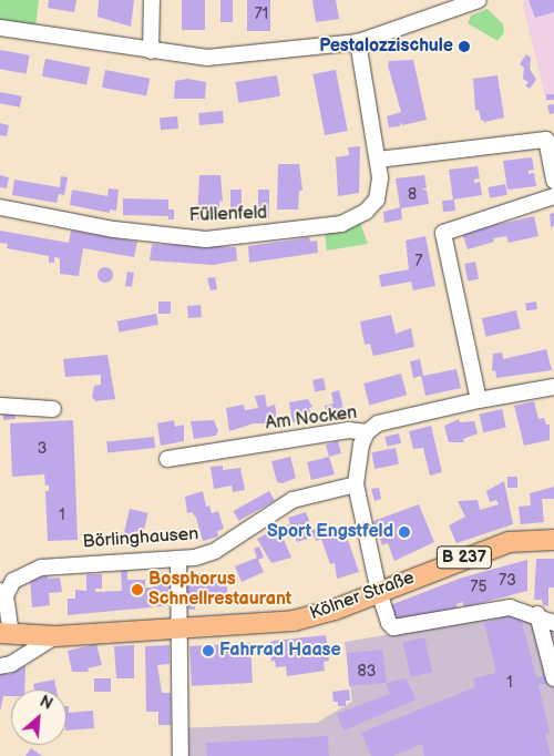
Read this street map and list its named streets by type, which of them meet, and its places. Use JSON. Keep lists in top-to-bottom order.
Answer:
{
  "streets": {
    "main road": ["B 237", "Kölner Straße"],
    "street": ["Füllenfeld", "Am Nocken", "Börlinghausen"]
  },
  "places": [
    "Pestalozzischule",
    "Sport Engstfeld",
    "Bosphorus Schnellrestaurant",
    "Fahrrad Haase"
  ],
  "house_numbers": [
    "71",
    "8",
    "7",
    "3",
    "1",
    "73",
    "75",
    "83",
    "1"
  ],
  "north": "top right"
}
